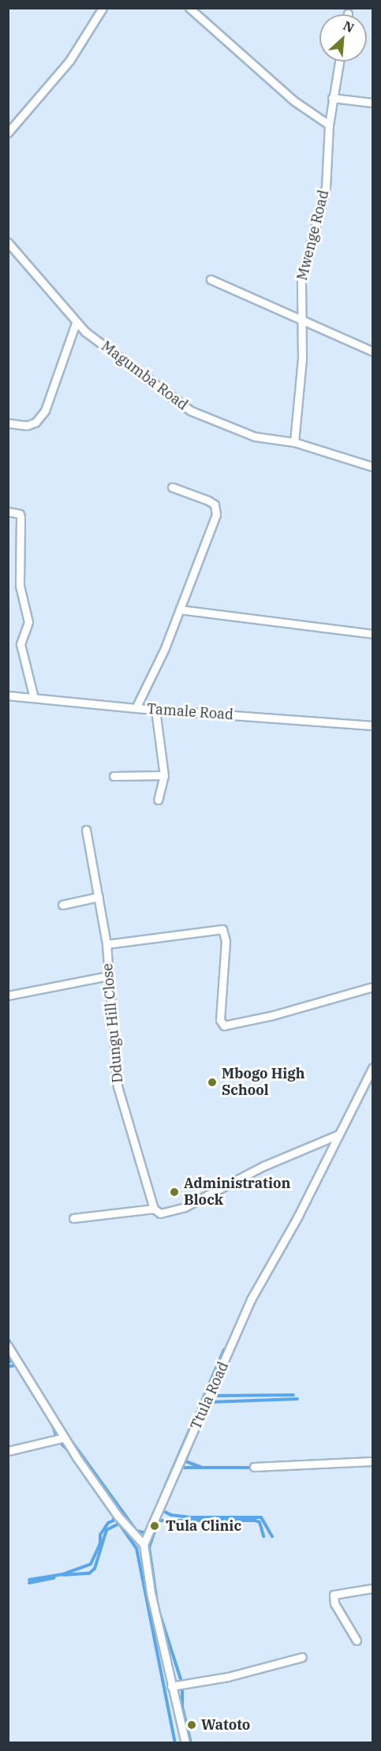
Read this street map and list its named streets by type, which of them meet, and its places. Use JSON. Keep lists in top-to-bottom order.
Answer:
{
  "streets": {
    "street": [
      "Mwenge Road",
      "Magumba Road",
      "Tamale Road",
      "Ddungu Hill Close",
      "Ttula Road"
    ]
  },
  "crossings": [
    ["Mwenge Road", "Magumba Road"]
  ],
  "places": [
    "Mbogo High School",
    "Administration Block",
    "Tula Clinic",
    "Watoto"
  ],
  "north": "top right"
}
